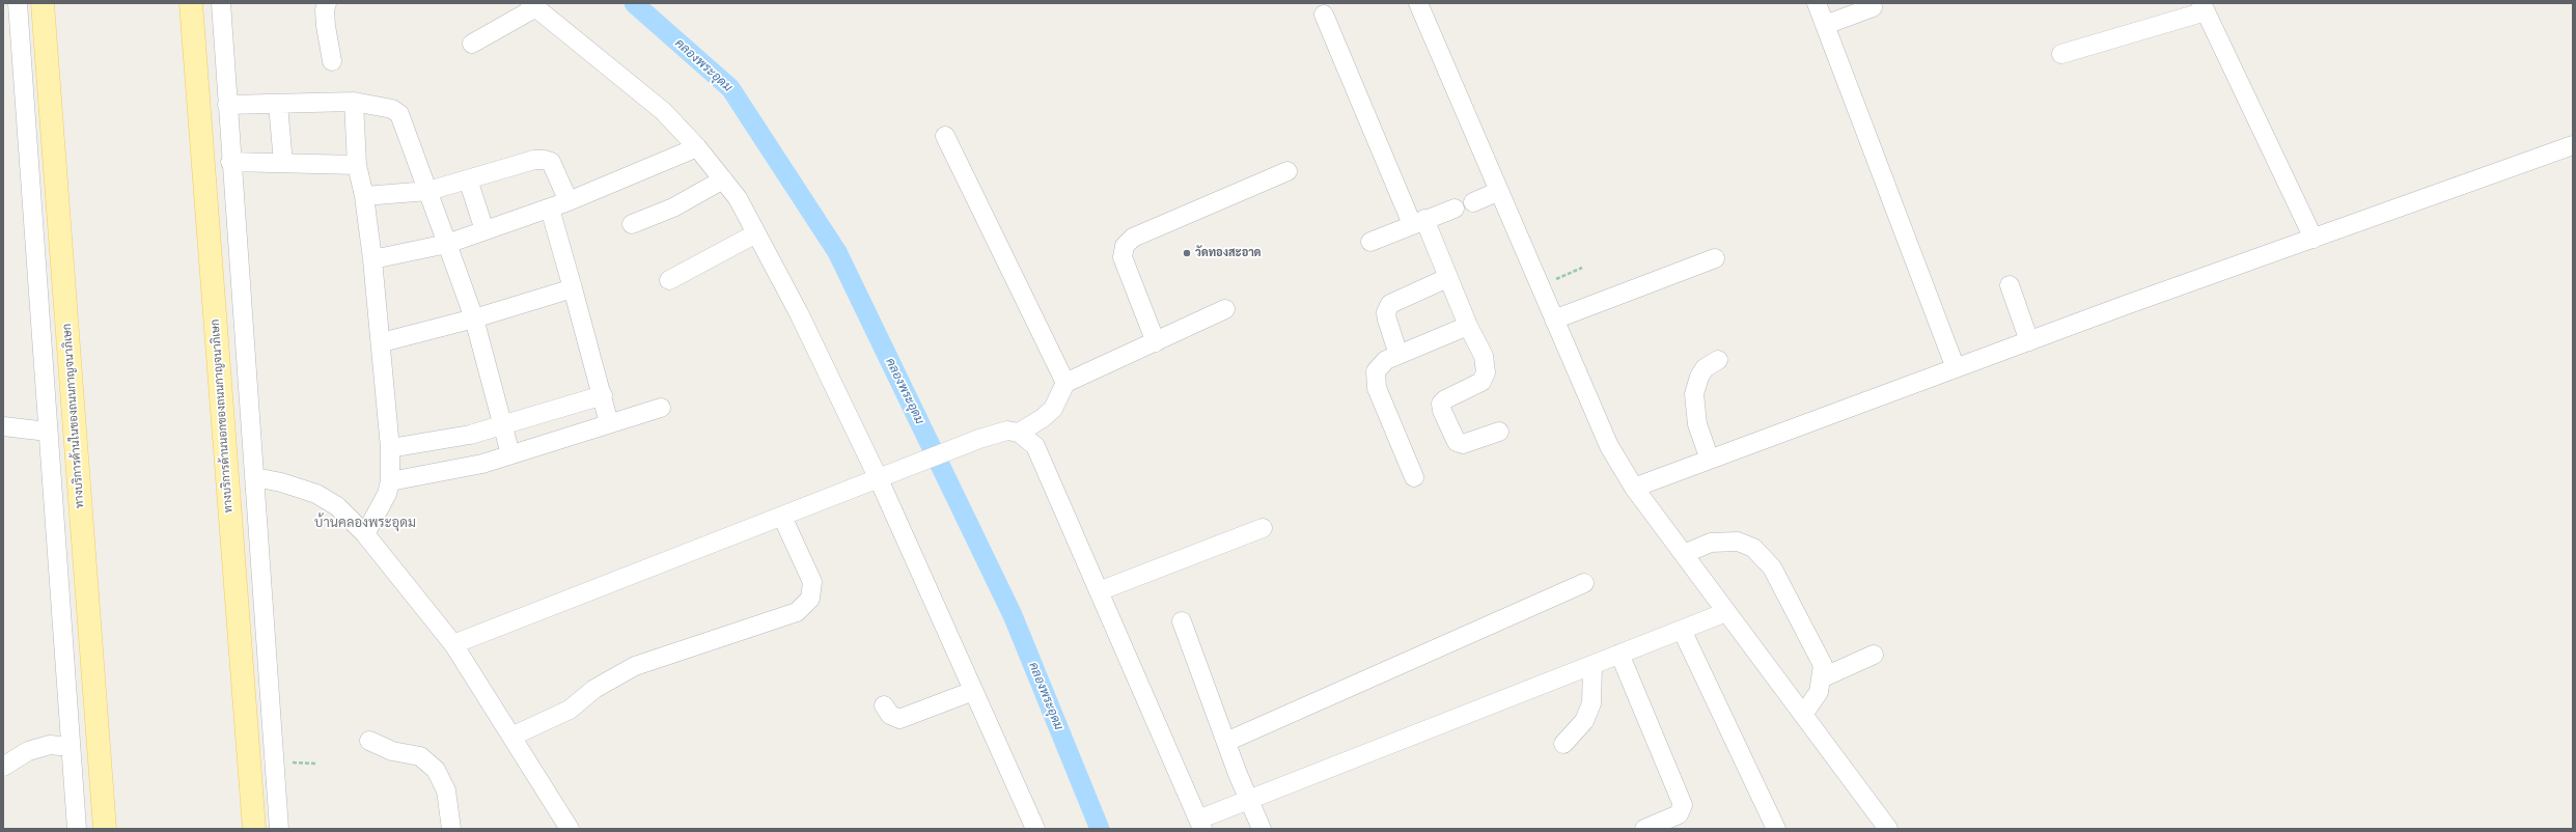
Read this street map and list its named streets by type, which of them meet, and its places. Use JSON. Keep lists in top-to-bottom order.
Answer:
{
  "streets": {
    "main road": ["ทางบริการด้านในของถนนกาญจนาภิเษก", "ทางบริการด้านนอกของถนนกาญจนาภิเษก"]
  },
  "districts": ["บ้านคลองพระอุดม"],
  "water": ["คลองพระอุดม"],
  "places": ["วัดทองสะอาด"]
}
